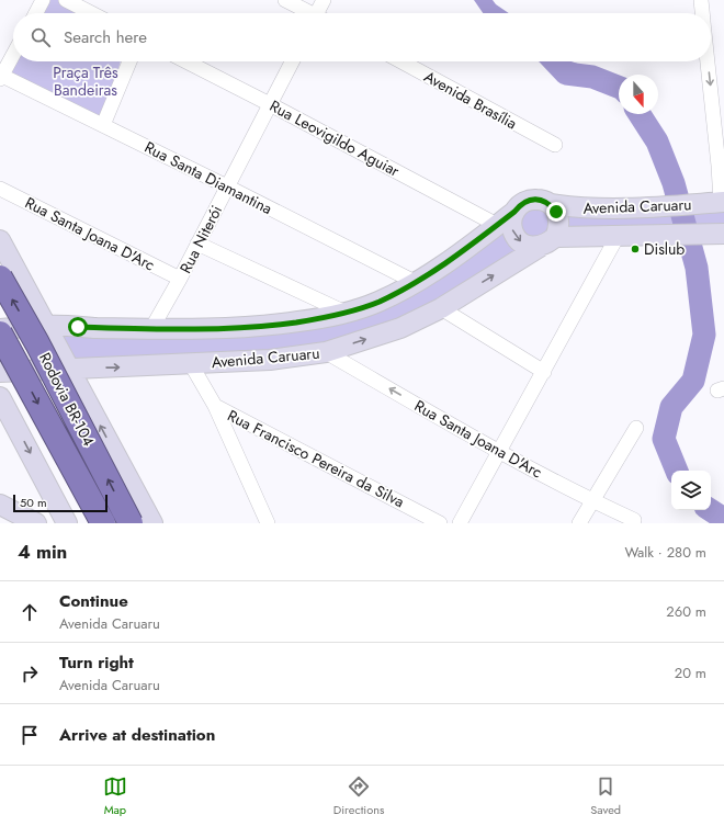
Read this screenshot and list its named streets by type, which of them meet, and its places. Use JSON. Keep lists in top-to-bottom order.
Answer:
{
  "streets": {
    "highway": ["Rodovia BR-104"],
    "main road": ["Avenida Caruaru"],
    "street": [
      "Avenida Brasília",
      "Rua Leovigildo Aguiar",
      "Rua Santa Diamantina",
      "Rua Santa Joana D'Arc",
      "Rua Niterói",
      "Rua Francisco Pereira da Silva"
    ]
  },
  "crossings": [
    ["Rua Leovigildo Aguiar", "Avenida Caruaru"],
    ["Rua Leovigildo Aguiar", "Rua Niterói"],
    ["Rua Santa Diamantina", "Avenida Caruaru"],
    ["Rua Santa Diamantina", "Rua Niterói"],
    ["Avenida Caruaru", "Rua Santa Joana D'Arc"],
    ["Avenida Caruaru", "Rua Niterói"],
    ["Rua Santa Joana D'Arc", "Rua Niterói"]
  ],
  "parks": ["Praça Três Bandeiras"],
  "places": ["Dislub"],
  "scale_bar": "50 m",
  "north": "bottom",
  "page": {
    "search": "Search here",
    "scale": "50 m",
    "heading": ["4 min", "Walk · 280 m"],
    "list": [
      ["Continue", "Avenida Caruaru", "260 m"],
      ["Turn right", "Avenida Caruaru", "20 m"],
      "Arrive at destination"
    ],
    "nav": ["Map", "Directions", "Saved"]
  }
}
